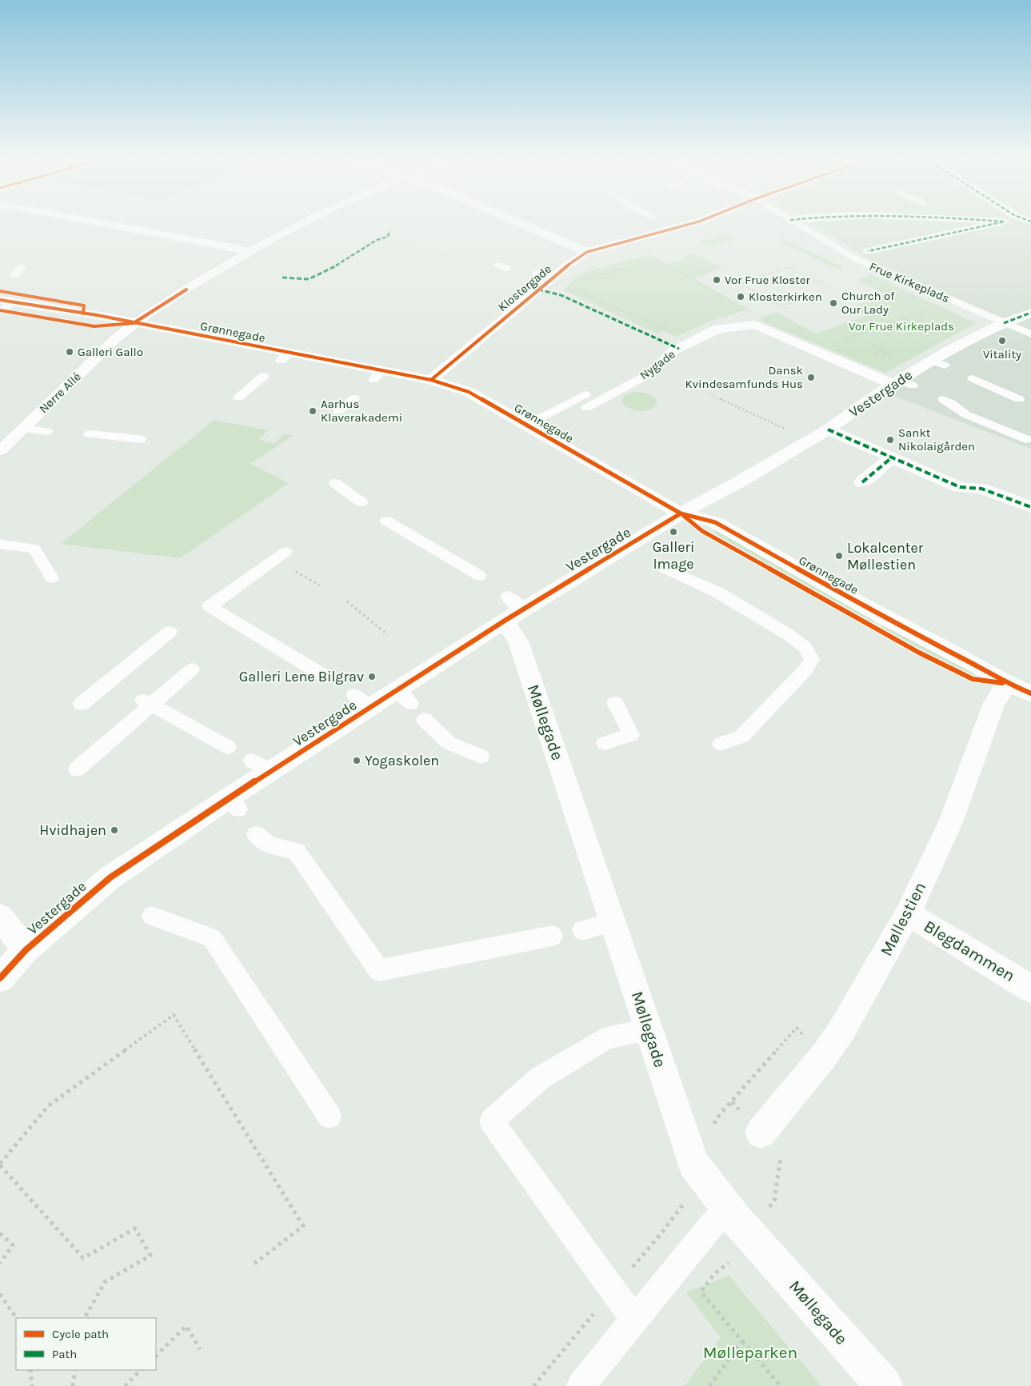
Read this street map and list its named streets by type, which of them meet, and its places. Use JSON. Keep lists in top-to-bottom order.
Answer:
{
  "streets": {
    "street": [
      "Klostergade",
      "Grønnegade",
      "Nygade",
      "Nørre Allé",
      "Vestergade",
      "Møllegade",
      "Møllestien",
      "Blegdammen"
    ],
    "lane": ["Frue Kirkeplads"]
  },
  "crossings": [
    ["Frue Kirkeplads", "Vestergade"],
    ["Klostergade", "Grønnegade"],
    ["Grønnegade", "Nørre Allé"],
    ["Grønnegade", "Vestergade"],
    ["Grønnegade", "Møllestien"],
    ["Vestergade", "Møllegade"],
    ["Møllestien", "Blegdammen"]
  ],
  "parks": ["Vor Frue Kirkeplads", "Mølleparken"],
  "places": [
    "Vor Frue Kloster",
    "Klosterkirken",
    "Church of Our Lady",
    "Vitality",
    "Galleri Gallo",
    "Dansk Kvindesamfunds Hus",
    "Aarhus Klaverakademi",
    "Sankt Nikolaigården",
    "Galleri Image",
    "Lokalcenter Møllestien",
    "Galleri Lene Bilgrav",
    "Yogaskolen",
    "Hvidhajen"
  ],
  "legend": ["Cycle path", "Path"]
}
